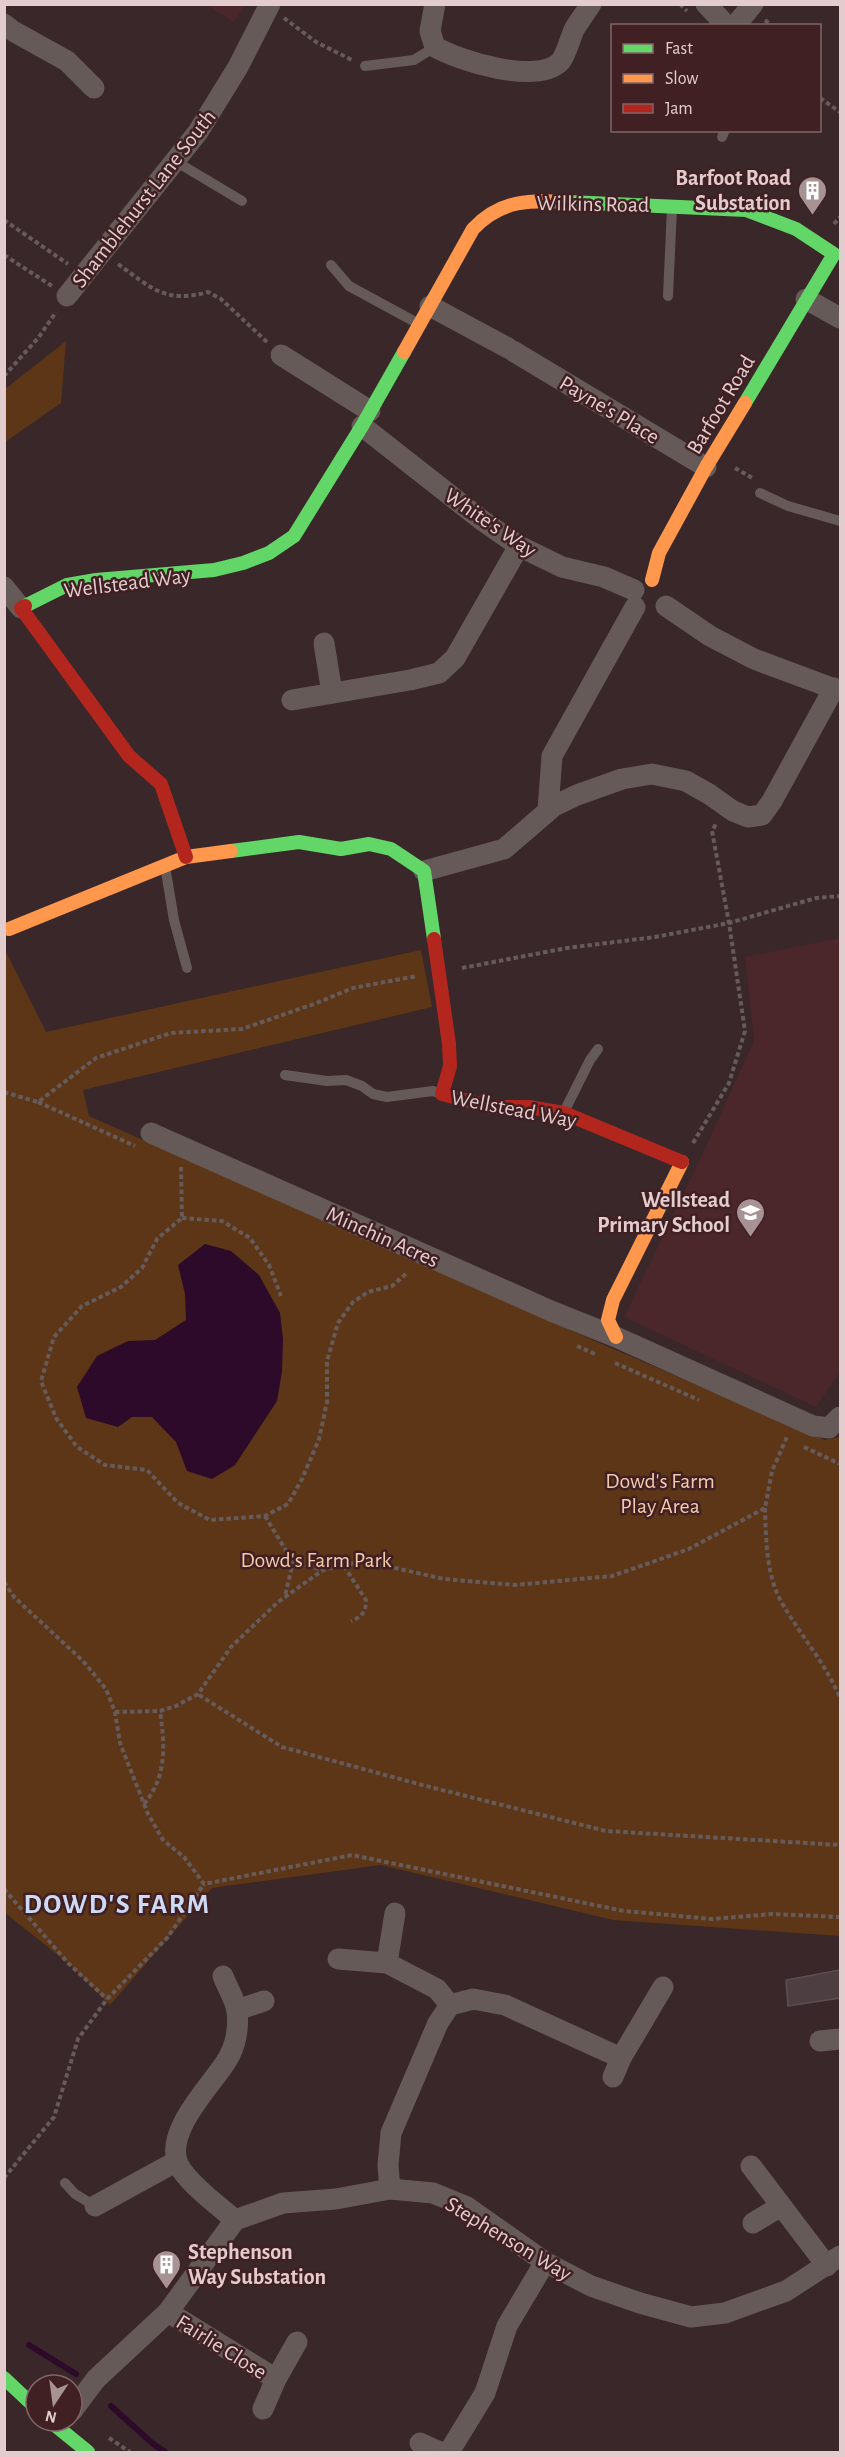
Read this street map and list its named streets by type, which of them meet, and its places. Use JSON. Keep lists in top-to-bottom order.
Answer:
{
  "streets": {
    "street": [
      "Shamblehurst Lane South",
      "Wilkins Road",
      "Barfoot Road",
      "Payne's Place",
      "White's Way",
      "Wellstead Way",
      "Minchin Acres",
      "Stephenson Way",
      "Fairlie Close"
    ]
  },
  "crossings": [
    ["Wilkins Road", "Barfoot Road"],
    ["Wilkins Road", "Payne's Place"],
    ["Wilkins Road", "White's Way"],
    ["Wilkins Road", "Wellstead Way"],
    ["Barfoot Road", "Payne's Place"],
    ["Barfoot Road", "White's Way"],
    ["White's Way", "Wellstead Way"]
  ],
  "districts": ["DOWD'S FARM"],
  "parks": ["Dowd's Farm Play Area", "Dowd's Farm Park"],
  "places": {
    "building": ["Barfoot Road Substation", "Stephenson Way Substation"],
    "school or university": ["Wellstead Primary School"]
  },
  "legend": ["Fast", "Slow", "Jam"],
  "north": "bottom"
}
